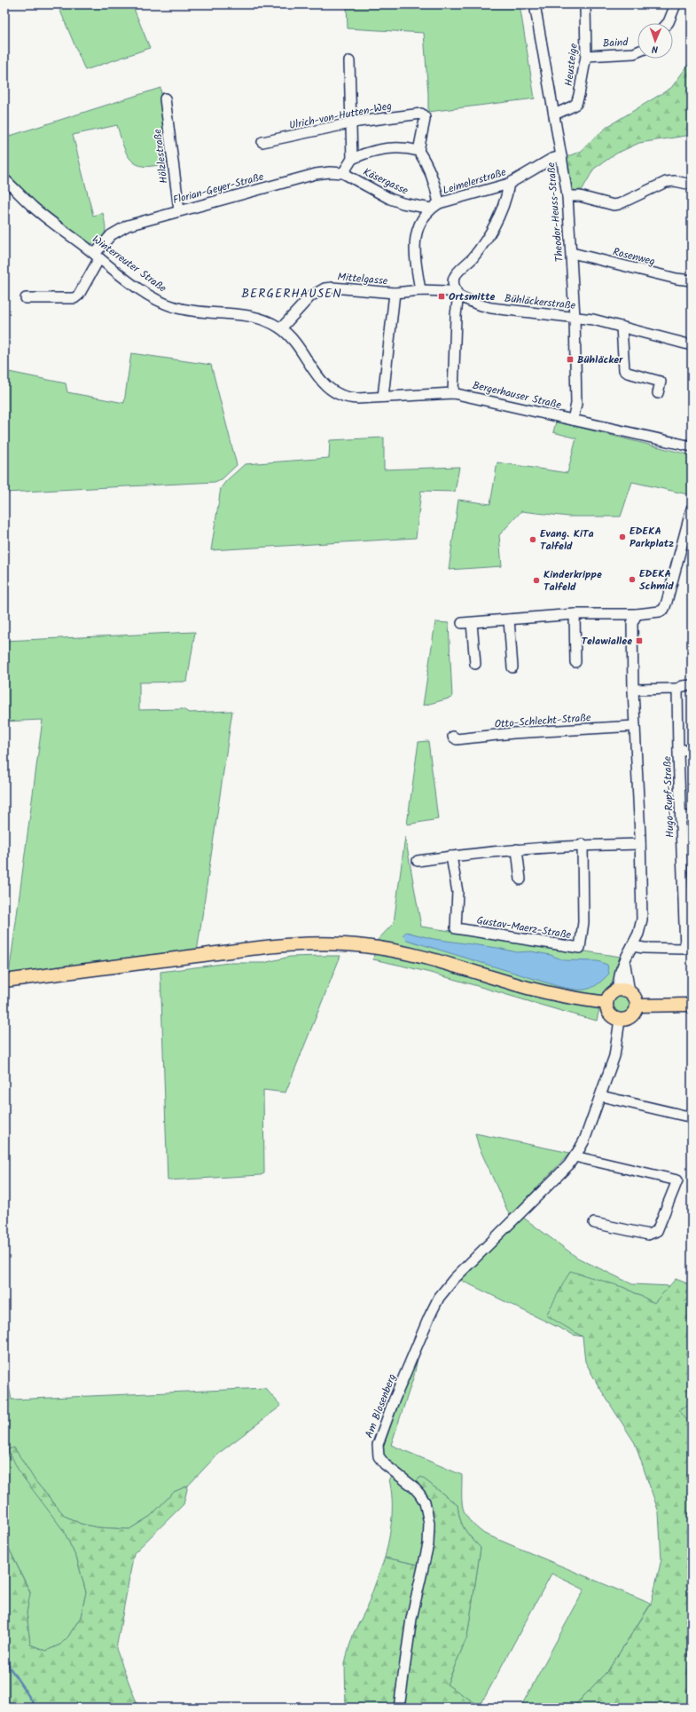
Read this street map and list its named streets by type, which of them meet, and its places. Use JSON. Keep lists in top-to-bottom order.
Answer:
{
  "streets": {
    "street": [
      "Baind",
      "Heusteige",
      "Ulrich-von-Hutten-Weg",
      "Hölzlestraße",
      "Käsergasse",
      "Leimelerstraße",
      "Florian-Geyer-Straße",
      "Theodor-Heuss-Straße",
      "Rosenweg",
      "Winterreuter Straße",
      "Mittelgasse",
      "Bühläckerstraße",
      "Bergerhauser Straße",
      "Otto-Schlecht-Straße",
      "Hugo-Rupf-Straße",
      "Gustav-Maerz-Straße",
      "Am Blosenberg"
    ]
  },
  "crossings": [
    ["Baind", "Heusteige"],
    ["Heusteige", "Theodor-Heuss-Straße"],
    ["Ulrich-von-Hutten-Weg", "Leimelerstraße"],
    ["Hölzlestraße", "Florian-Geyer-Straße"],
    ["Käsergasse", "Leimelerstraße"],
    ["Käsergasse", "Florian-Geyer-Straße"],
    ["Leimelerstraße", "Theodor-Heuss-Straße"],
    ["Florian-Geyer-Straße", "Winterreuter Straße"],
    ["Theodor-Heuss-Straße", "Rosenweg"],
    ["Theodor-Heuss-Straße", "Bühläckerstraße"],
    ["Theodor-Heuss-Straße", "Bergerhauser Straße"],
    ["Winterreuter Straße", "Mittelgasse"],
    ["Winterreuter Straße", "Bergerhauser Straße"],
    ["Mittelgasse", "Bühläckerstraße"]
  ],
  "districts": ["BERGERHAUSEN"],
  "places": {
    "transit": ["Ortsmitte", "Bühläcker", "Telawiallee"],
    "other": [
      "EDEKA Parkplatz",
      "Evang. KiTa Talfeld",
      "EDEKA Schmid",
      "Kinderkrippe Talfeld"
    ]
  },
  "north": "bottom"
}
